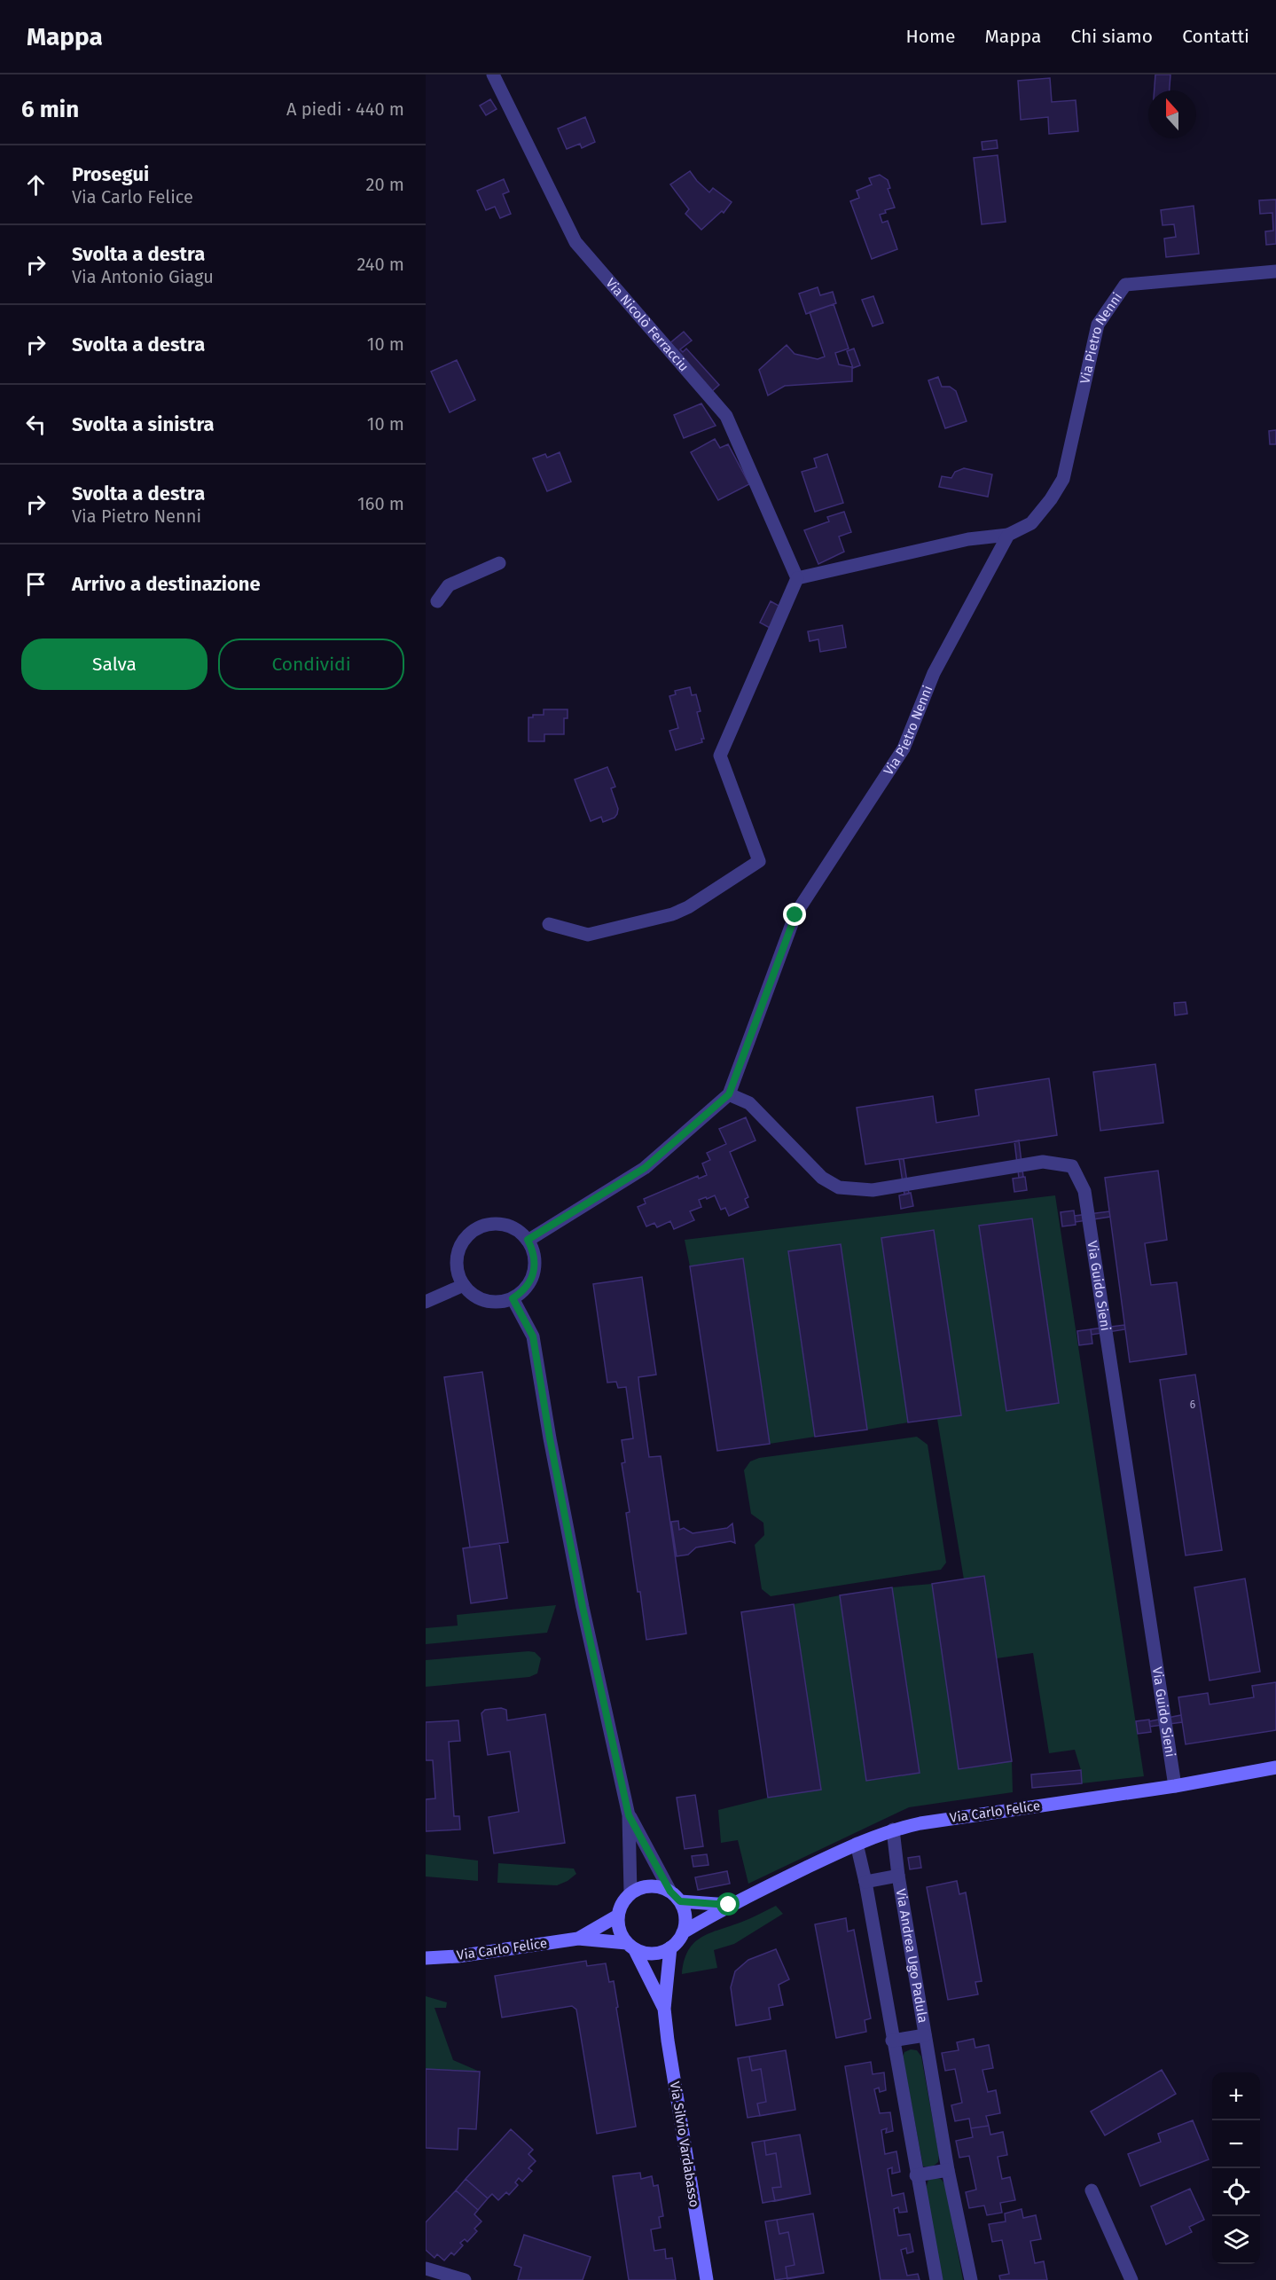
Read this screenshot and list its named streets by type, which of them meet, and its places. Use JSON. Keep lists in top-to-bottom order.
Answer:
{
  "streets": {
    "main road": ["Via Carlo Felice", "Via Silvio Vardabasso"],
    "street": [
      "Via Nicolò Ferracciu",
      "Via Pietro Nenni",
      "Via Guido Sieni",
      "Via Andrea Ugo Padula"
    ]
  },
  "crossings": [
    ["Via Pietro Nenni", "Via Guido Sieni"],
    ["Via Guido Sieni", "Via Carlo Felice"],
    ["Via Carlo Felice", "Via Andrea Ugo Padula"],
    ["Via Carlo Felice", "Via Silvio Vardabasso"]
  ],
  "house_numbers": ["6"],
  "north": "top",
  "page": {
    "header": "Mappa",
    "nav": [
      "Home",
      "Mappa",
      "Chi siamo",
      "Contatti"
    ],
    "heading": ["6 min", "A piedi · 440 m"],
    "list": [
      ["Prosegui", "Via Carlo Felice", "20 m"],
      ["Svolta a destra", "Via Antonio Giagu", "240 m"],
      ["Svolta a destra", "10 m"],
      ["Svolta a sinistra", "10 m"],
      ["Svolta a destra", "Via Pietro Nenni", "160 m"],
      "Arrivo a destinazione"
    ],
    "buttons": ["Salva", "Condividi"],
    "map_buttons": ["+", "−"]
  }
}
